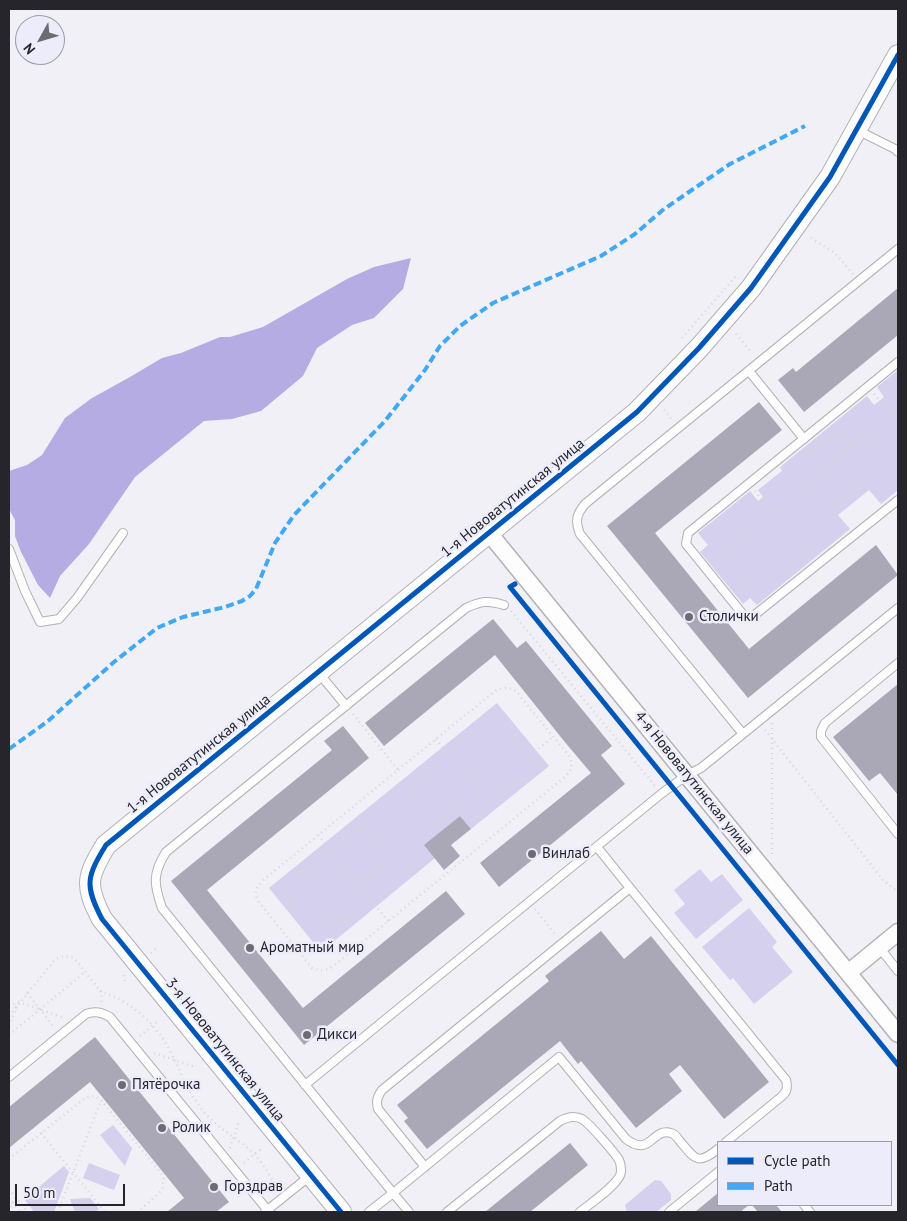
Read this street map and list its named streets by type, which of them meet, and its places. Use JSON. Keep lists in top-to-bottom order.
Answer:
{
  "streets": {
    "street": ["1-я Нововатутинская улица", "4-я Нововатутинская улица", "3-я Нововатутинская улица"]
  },
  "crossings": [
    ["1-я Нововатутинская улица", "4-я Нововатутинская улица"],
    ["1-я Нововатутинская улица", "3-я Нововатутинская улица"]
  ],
  "places": [
    "Столички",
    "Винлаб",
    "Ароматный мир",
    "Дикси",
    "Пятёрочка",
    "Ролик",
    "Горздрав"
  ],
  "legend": ["Cycle path", "Path"],
  "scale_bar": "50 m",
  "north": "bottom left"
}
